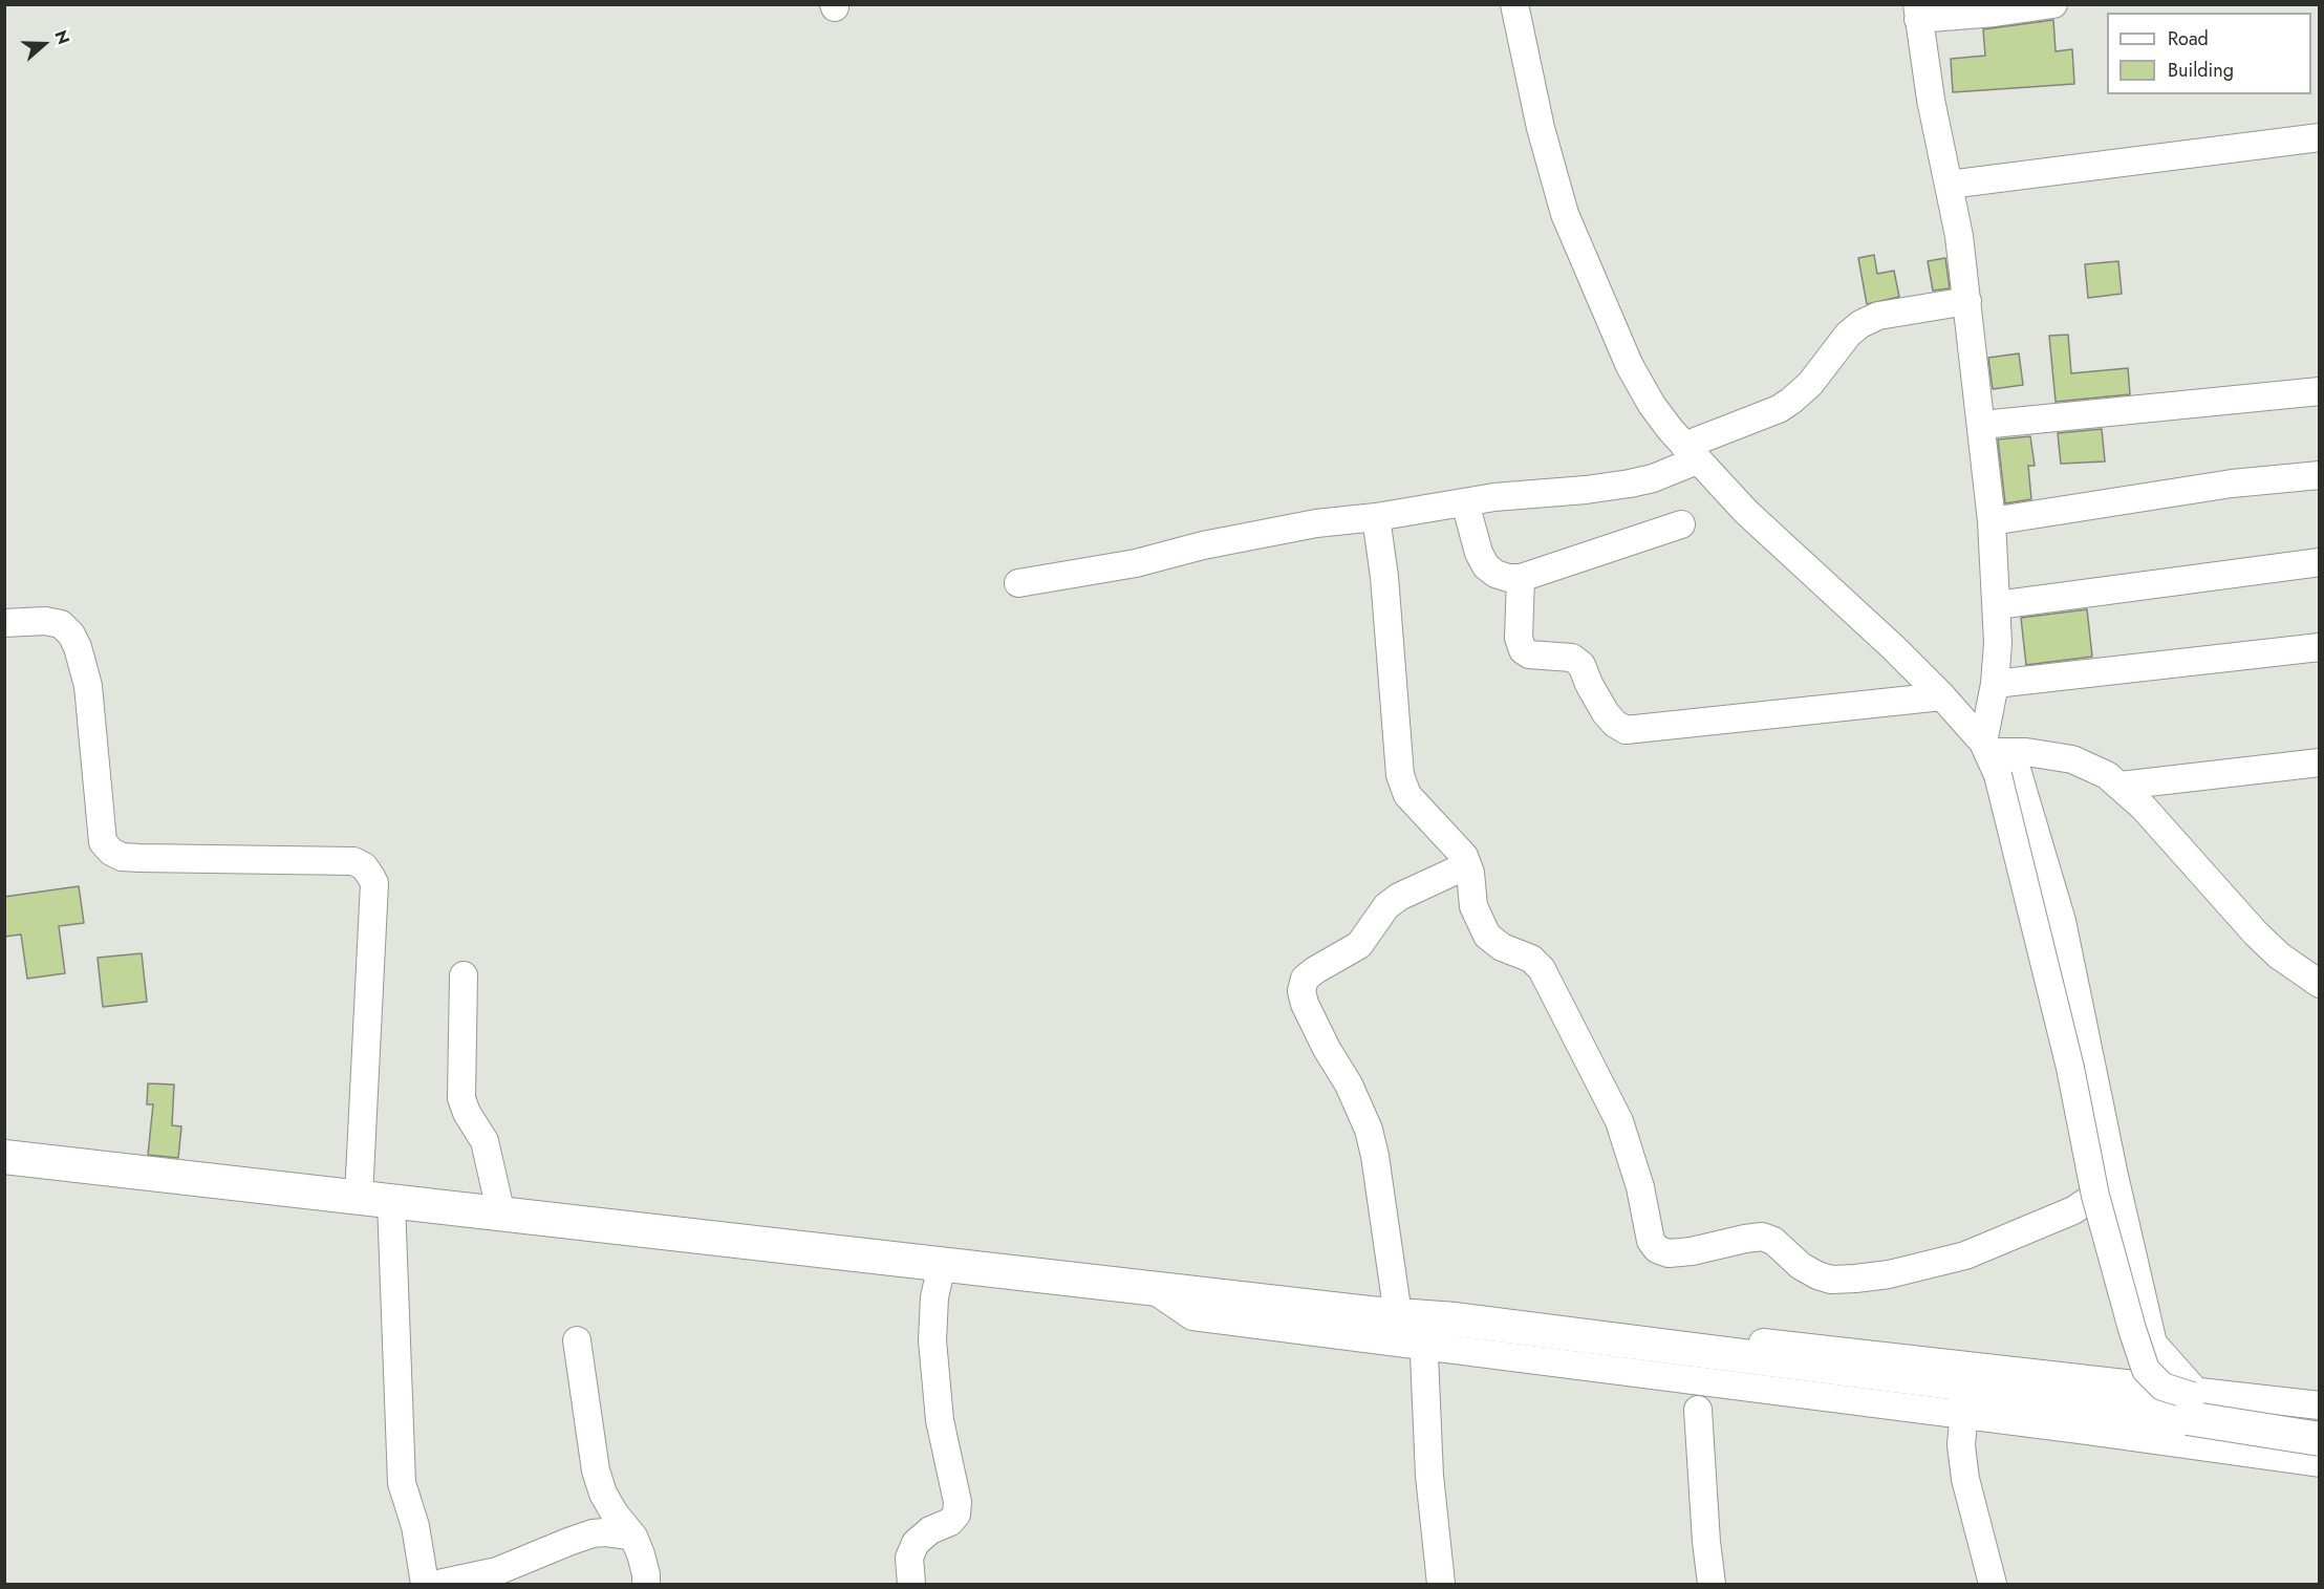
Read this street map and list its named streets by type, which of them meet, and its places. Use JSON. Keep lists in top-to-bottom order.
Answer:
{
  "legend": ["Road", "Building"],
  "north": "right"
}
